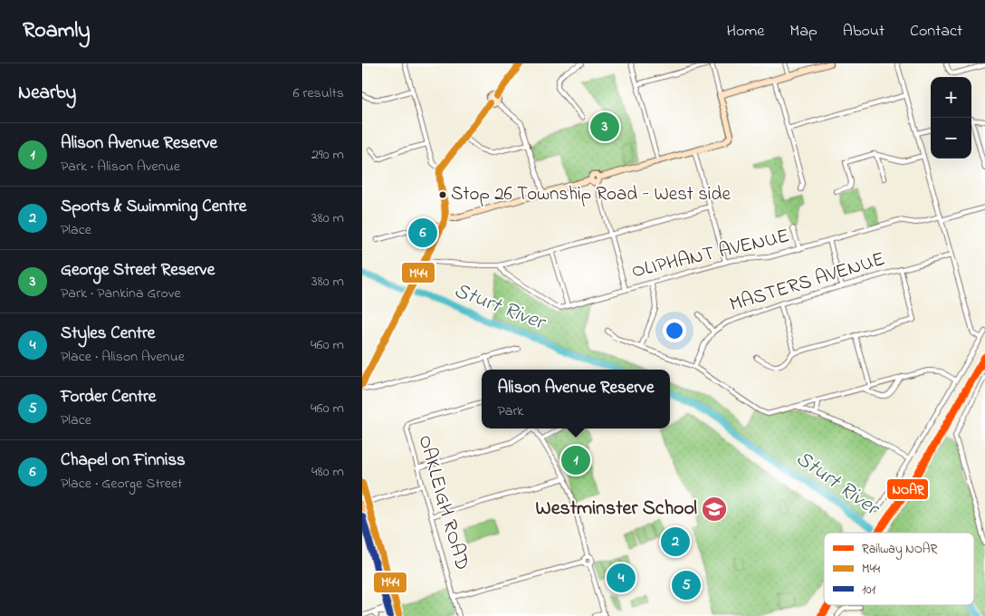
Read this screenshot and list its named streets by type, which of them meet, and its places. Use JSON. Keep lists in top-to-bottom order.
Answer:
{
  "streets": {
    "street": ["OLIPHANT AVENUE", "MASTERS AVENUE", "OAKLEIGH ROAD"]
  },
  "water": ["Sturt River"],
  "places": {
    "other": ["Stop 26 Township Road - West side"],
    "school or university": ["Westminster School"]
  },
  "lines": ["transit line M44", "rail line NOAR", "transit line 101"],
  "legend": ["Railway NOAR", "M44", "101"],
  "page": {
    "header": "Roamly",
    "nav": [
      "Home",
      "Map",
      "About",
      "Contact"
    ],
    "heading": ["Nearby", "6 results"],
    "map_buttons": ["+", "−"],
    "pins": [
      "3",
      "6",
      "1",
      "2",
      "4",
      "5"
    ],
    "list": [
      {
        "mark": "1",
        "name": "Alison Avenue Reserve",
        "note": "Park · Alison Avenue",
        "value": "290 m"
      },
      {
        "mark": "2",
        "name": "Sports & Swimming Centre",
        "note": "Place",
        "value": "380 m"
      },
      {
        "mark": "3",
        "name": "George Street Reserve",
        "note": "Park · Pankina Grove",
        "value": "380 m"
      },
      {
        "mark": "4",
        "name": "Styles Centre",
        "note": "Place · Alison Avenue",
        "value": "460 m"
      },
      {
        "mark": "5",
        "name": "Forder Centre",
        "note": "Place",
        "value": "460 m"
      },
      {
        "mark": "6",
        "name": "Chapel on Finniss",
        "note": "Place · George Street",
        "value": "480 m"
      }
    ],
    "popup": ["Alison Avenue Reserve", "Park"]
  }
}
